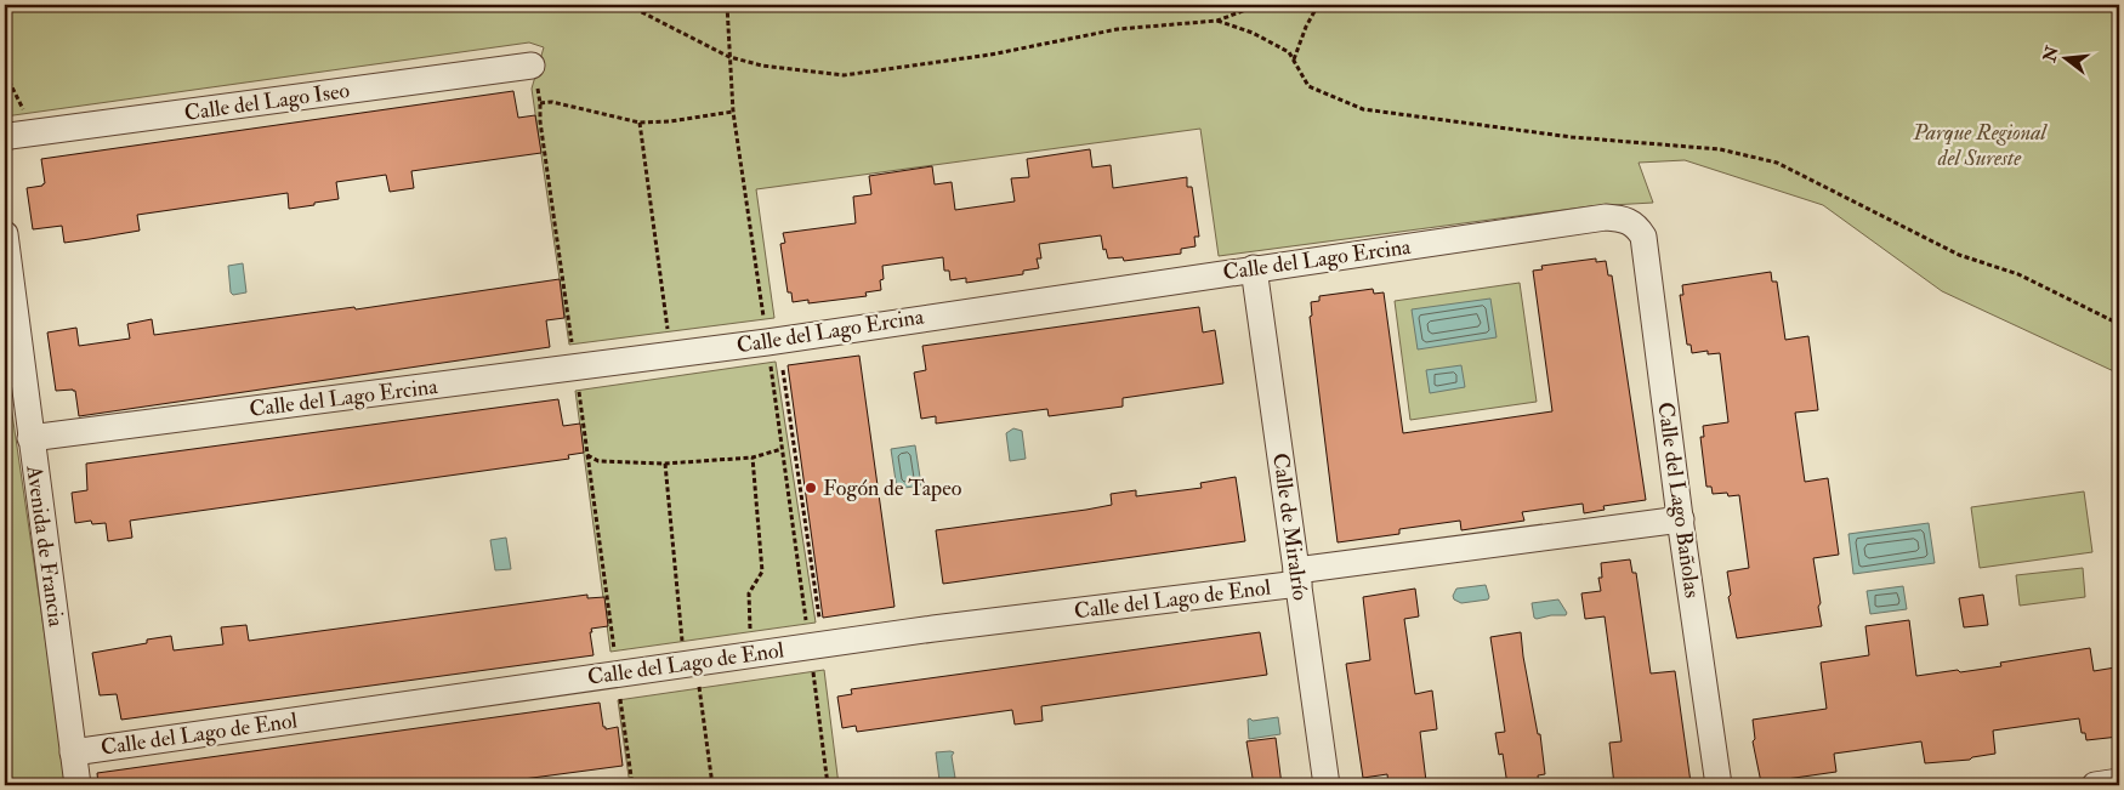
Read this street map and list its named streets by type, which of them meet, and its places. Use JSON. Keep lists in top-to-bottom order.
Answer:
{
  "streets": {
    "street": [
      "Calle del Lago Iseo",
      "Calle del Lago Ercina",
      "Calle del Lago Bañolas",
      "Calle de Miralrío",
      "Avenida de Francia",
      "Calle del Lago de Enol"
    ]
  },
  "crossings": [
    ["Calle del Lago Ercina", "Calle del Lago Bañolas"],
    ["Calle del Lago Ercina", "Calle de Miralrío"],
    ["Calle del Lago Ercina", "Avenida de Francia"],
    ["Calle del Lago Bañolas", "Calle del Lago de Enol"],
    ["Calle de Miralrío", "Calle del Lago de Enol"],
    ["Avenida de Francia", "Calle del Lago de Enol"]
  ],
  "parks": ["Parque Regional del Sureste"],
  "places": ["Fogón de Tapeo"],
  "north": "left"
}
